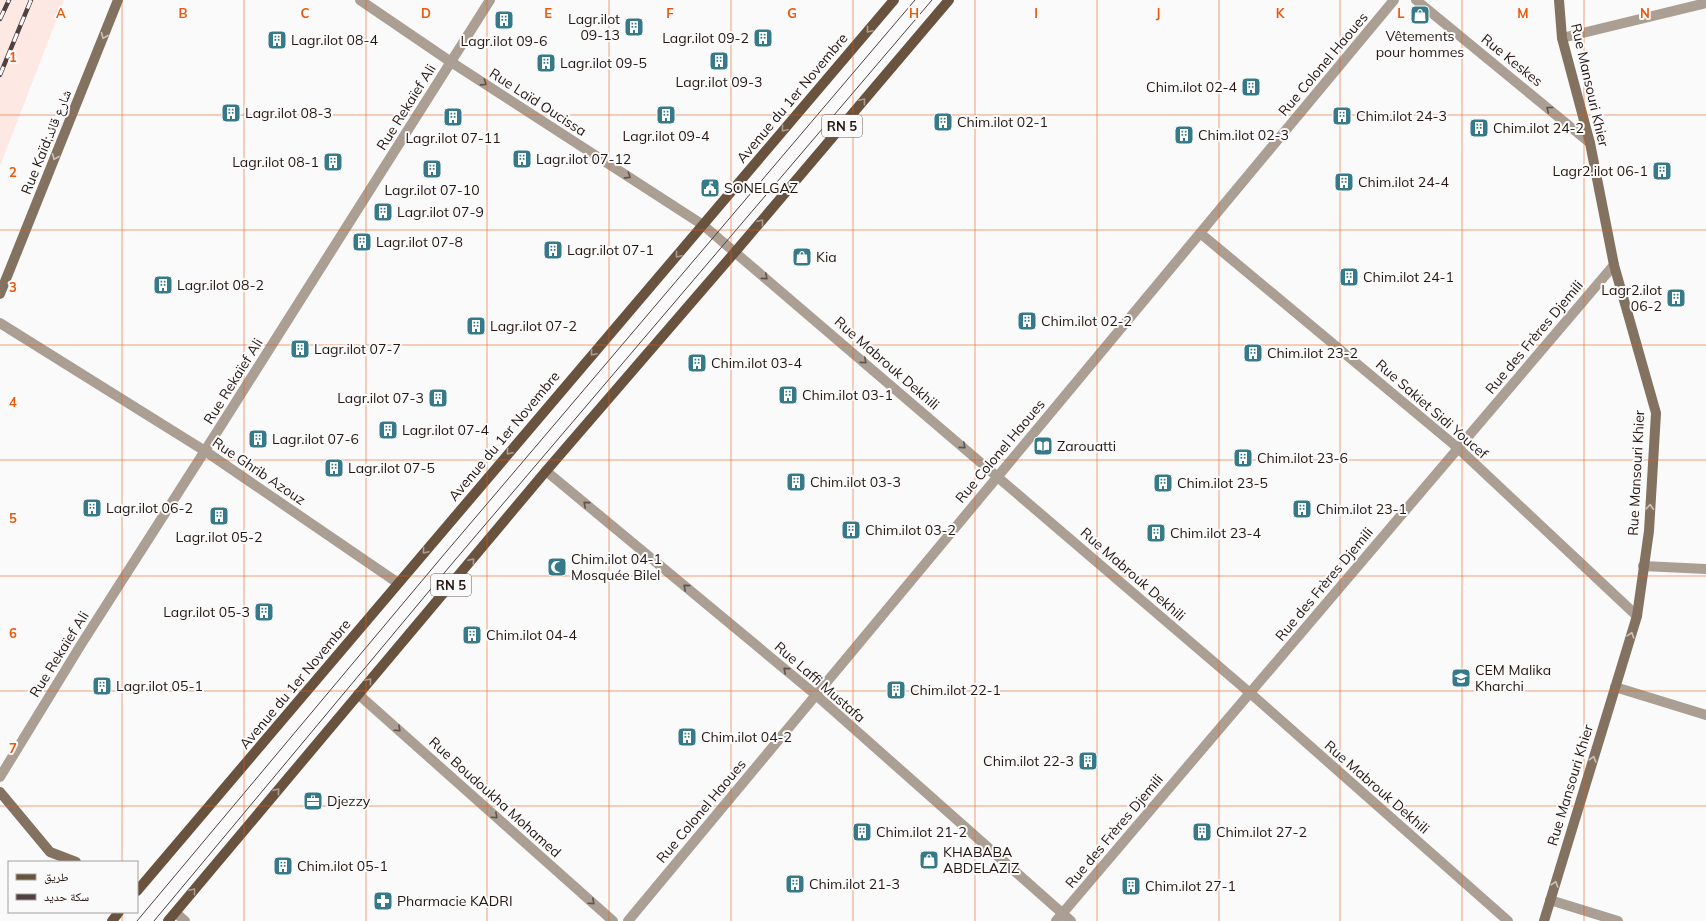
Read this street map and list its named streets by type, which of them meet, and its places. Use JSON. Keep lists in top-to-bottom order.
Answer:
{
  "streets": {
    "main road": ["Avenue du 1er Novembre", "RN 5"],
    "street": [
      "Rue Keskes",
      "Rue Colonel Haoues",
      "Rue Mansouri Khier",
      "Rue Laïd Oucissa",
      "Rue Rekaïef Ali",
      "Rue Kaïd;شارع قائد",
      "Rue des Frères Djemili",
      "Rue Mabrouk Dekhili",
      "Rue Sakiet Sidi Youcef",
      "Rue Ghrib Azouz",
      "Rue Laffi Mustafa",
      "Rue Boudoukha Mohamed"
    ]
  },
  "crossings": [
    ["Rue Keskes", "Rue Mansouri Khier"],
    ["Rue Colonel Haoues", "Rue Mabrouk Dekhili"],
    ["Rue Colonel Haoues", "Rue Sakiet Sidi Youcef"],
    ["Rue Colonel Haoues", "Rue Laffi Mustafa"],
    ["Rue Mansouri Khier", "Rue des Frères Djemili"],
    ["Rue Mansouri Khier", "Rue Sakiet Sidi Youcef"],
    ["Avenue du 1er Novembre", "Rue Laïd Oucissa"],
    ["Avenue du 1er Novembre", "Rue Ghrib Azouz"],
    ["Rue Laïd Oucissa", "Rue Rekaïef Ali"],
    ["Rue Laïd Oucissa", "RN 5"],
    ["Rue Laïd Oucissa", "Rue Mabrouk Dekhili"],
    ["Rue Rekaïef Ali", "Rue Ghrib Azouz"],
    ["RN 5", "Rue Mabrouk Dekhili"],
    ["RN 5", "Rue Laffi Mustafa"],
    ["RN 5", "Rue Boudoukha Mohamed"],
    ["Rue des Frères Djemili", "Rue Mabrouk Dekhili"],
    ["Rue des Frères Djemili", "Rue Sakiet Sidi Youcef"],
    ["Rue des Frères Djemili", "Rue Laffi Mustafa"]
  ],
  "one_way": [
    "Rue Keskes",
    "Rue Mansouri Khier",
    "Rue Laïd Oucissa",
    "Rue Kaïd;شارع قائد",
    "Rue Laffi Mustafa",
    "Rue Boudoukha Mohamed"
  ],
  "places": {
    "shop": ["Vêtements pour hommes", "Kia", "KHABABA ABDELAZIZ"],
    "building": [
      "Lagr.ilot 09-6",
      "Lagr.ilot 09-13",
      "Lagr.ilot 09-2",
      "Lagr.ilot 08-4",
      "Lagr.ilot 09-3",
      "Lagr.ilot 09-5",
      "Chim.ilot 02-4",
      "Lagr.ilot 08-3",
      "Lagr.ilot 09-4",
      "Chim.ilot 24-3",
      "Lagr.ilot 07-11",
      "Chim.ilot 02-1",
      "Chim.ilot 24-2",
      "Chim.ilot 02-3",
      "Lagr.ilot 07-12",
      "Lagr.ilot 08-1",
      "Lagr.ilot 07-10",
      "Lagr2.ilot 06-1",
      "Chim.ilot 24-4",
      "Lagr.ilot 07-9",
      "Lagr.ilot 07-8",
      "Lagr.ilot 07-1",
      "Chim.ilot 24-1",
      "Lagr.ilot 08-2",
      "Lagr2.ilot 06-2",
      "Chim.ilot 02-2",
      "Lagr.ilot 07-2",
      "Lagr.ilot 07-7",
      "Chim.ilot 23-2",
      "Chim.ilot 03-4",
      "Chim.ilot 03-1",
      "Lagr.ilot 07-3",
      "Lagr.ilot 07-4",
      "Lagr.ilot 07-6",
      "Chim.ilot 23-6",
      "Lagr.ilot 07-5",
      "Chim.ilot 03-3",
      "Chim.ilot 23-5",
      "Lagr.ilot 06-2",
      "Chim.ilot 23-1",
      "Lagr.ilot 05-2",
      "Chim.ilot 03-2",
      "Chim.ilot 23-4",
      "Lagr.ilot 05-3",
      "Chim.ilot 04-4",
      "Lagr.ilot 05-1",
      "Chim.ilot 22-1",
      "Chim.ilot 04-2",
      "Chim.ilot 22-3",
      "Chim.ilot 21-2",
      "Chim.ilot 27-2",
      "Chim.ilot 05-1",
      "Chim.ilot 21-3",
      "Chim.ilot 27-1"
    ],
    "public building": ["SONELGAZ"],
    "library": ["Zarouatti"],
    "mosque": ["Chim.ilot 04-1 Mosquée Bilel"],
    "school or university": ["CEM Malika Kharchi"],
    "office": ["Djezzy"],
    "pharmacy": ["Pharmacie KADRI"]
  },
  "legend": ["طريق", "سكة حديد"],
  "grid": {
    "columns": [
      "A",
      "B",
      "C",
      "D",
      "E",
      "F",
      "G",
      "H",
      "I",
      "J",
      "K",
      "L",
      "M",
      "N"
    ],
    "rows": [
      "1",
      "2",
      "3",
      "4",
      "5",
      "6",
      "7"
    ]
  }
}
